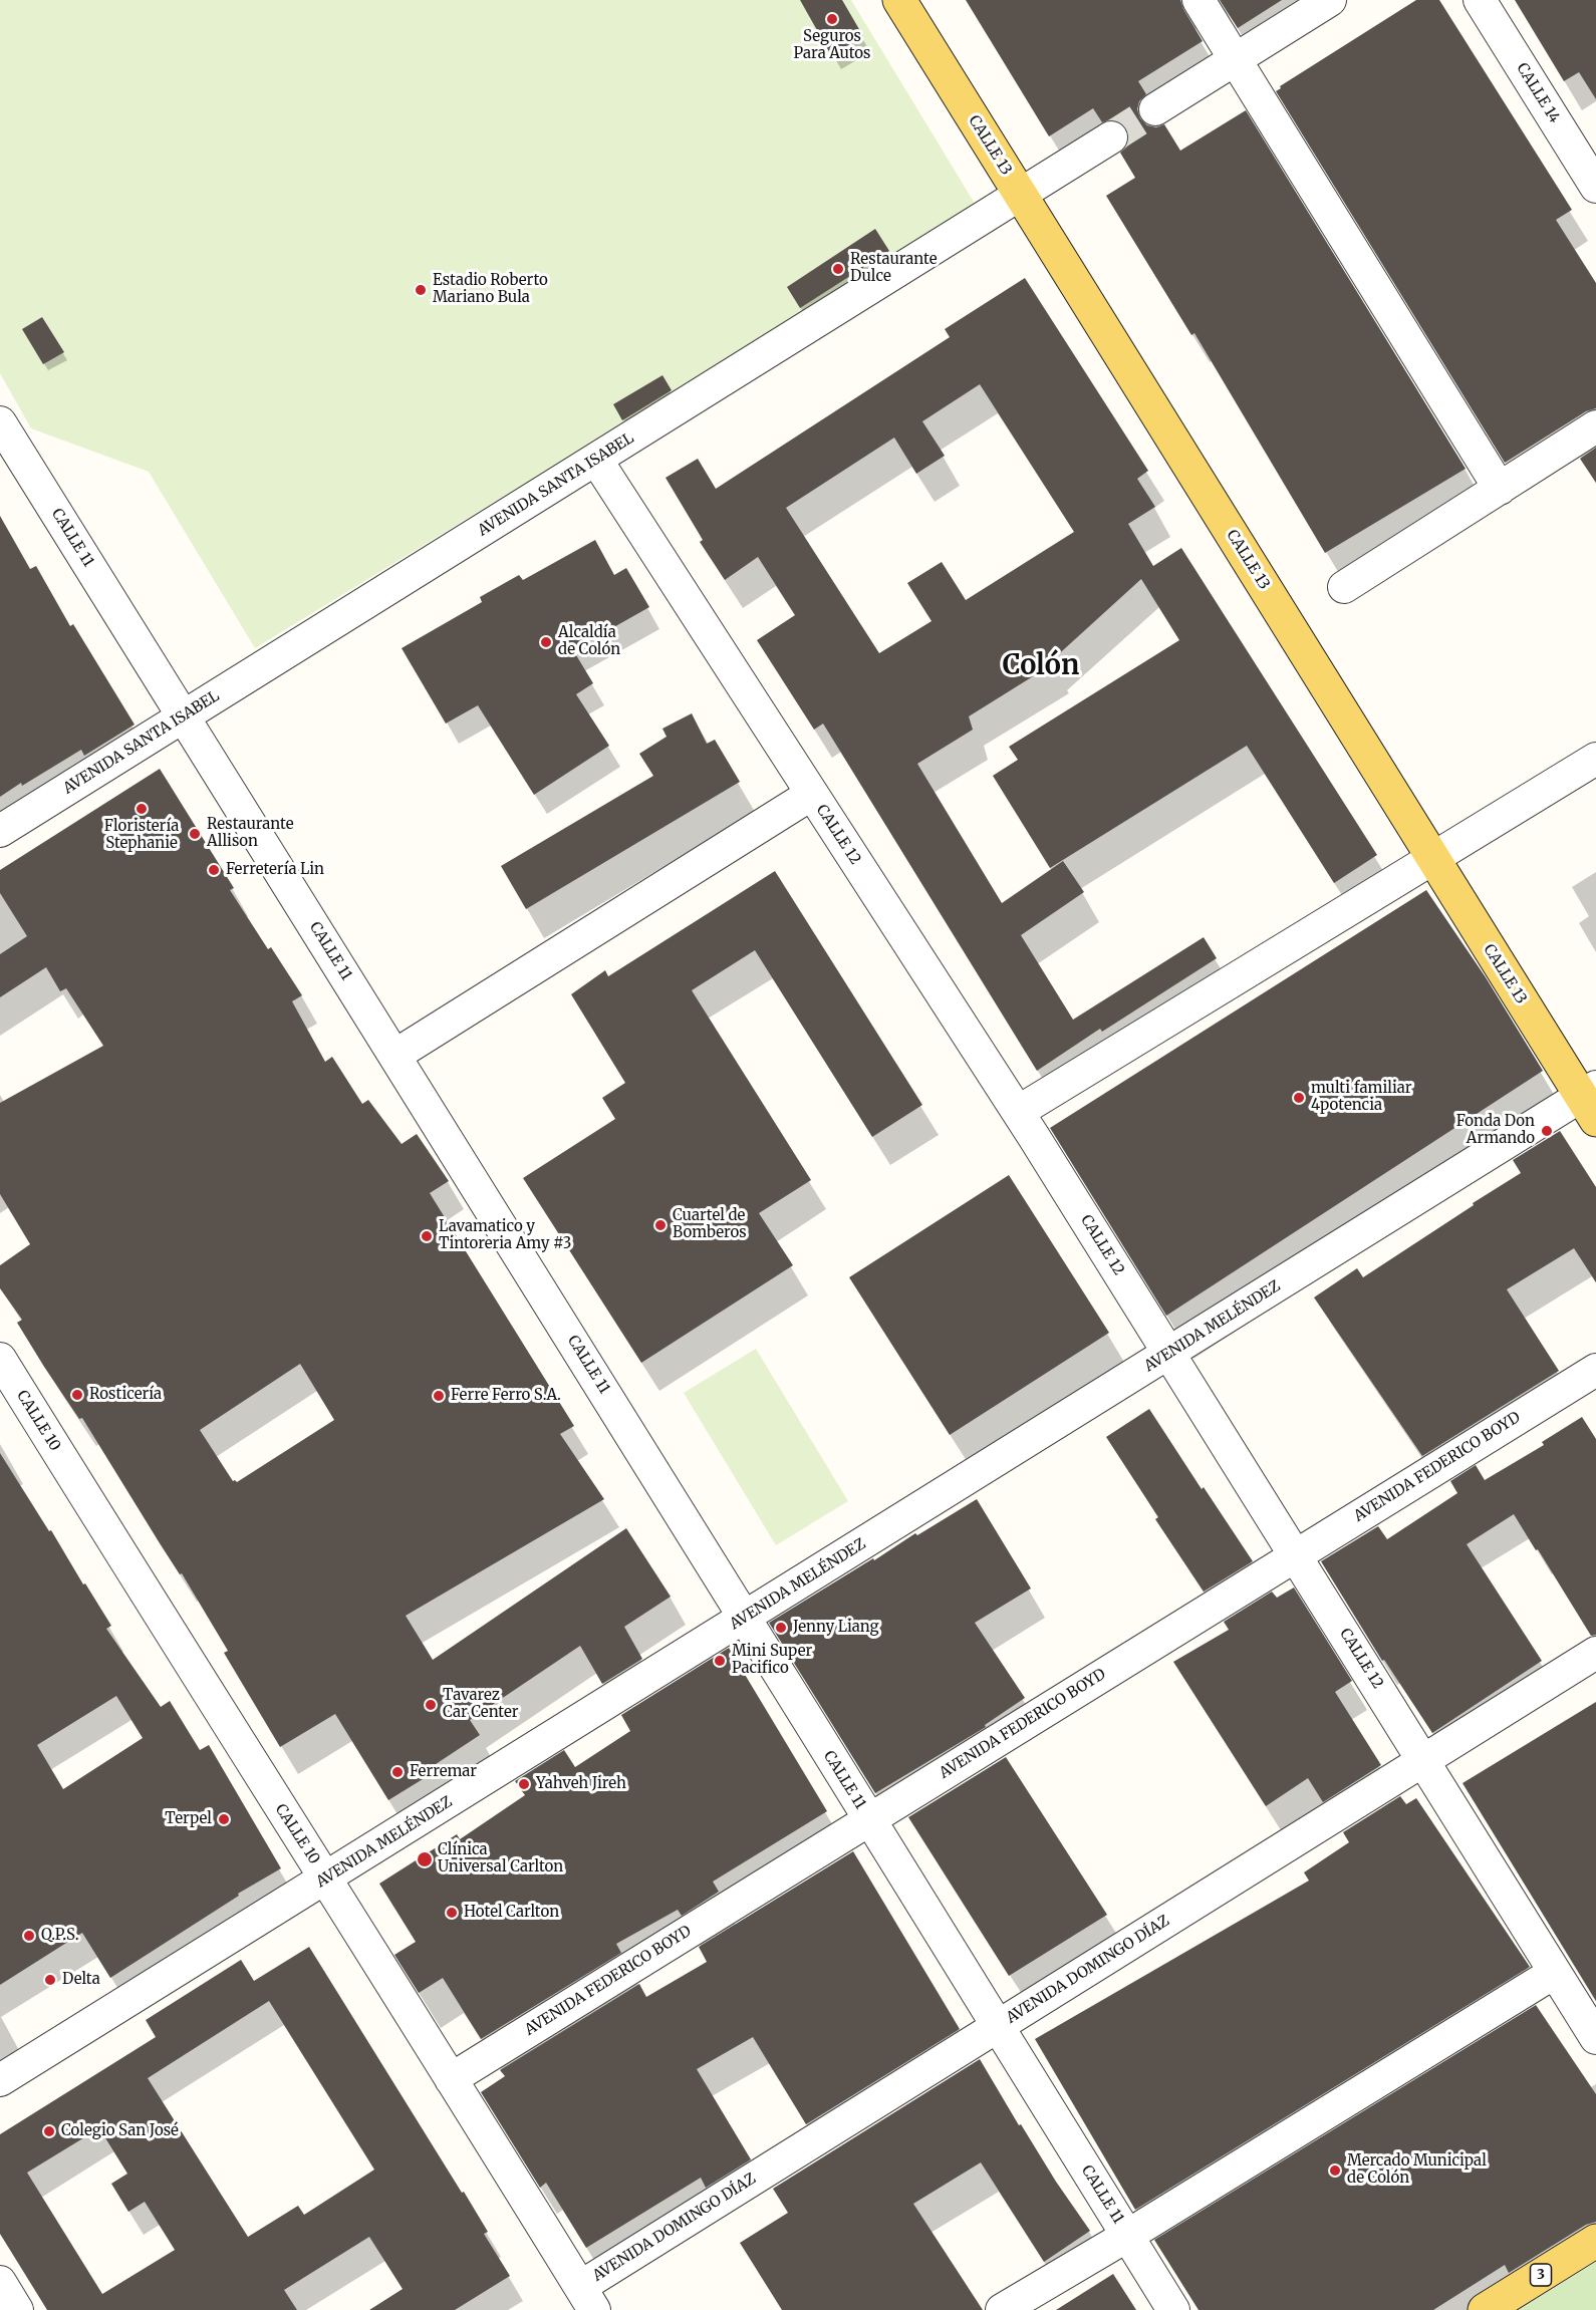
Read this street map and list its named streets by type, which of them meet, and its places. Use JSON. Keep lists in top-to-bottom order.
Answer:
{
  "streets": {
    "main road": ["CALLE 13", "3"],
    "street": [
      "CALLE 14",
      "AVENIDA SANTA ISABEL",
      "CALLE 11",
      "CALLE 12",
      "AVENIDA MELÉNDEZ",
      "CALLE 10",
      "AVENIDA FEDERICO BOYD",
      "AVENIDA DOMINGO DÍAZ"
    ]
  },
  "crossings": [
    ["CALLE 13", "AVENIDA SANTA ISABEL"],
    ["CALLE 13", "AVENIDA MELÉNDEZ"],
    ["AVENIDA SANTA ISABEL", "CALLE 11"],
    ["AVENIDA SANTA ISABEL", "CALLE 12"],
    ["CALLE 11", "AVENIDA MELÉNDEZ"],
    ["CALLE 11", "AVENIDA FEDERICO BOYD"],
    ["CALLE 11", "AVENIDA DOMINGO DÍAZ"],
    ["CALLE 12", "AVENIDA MELÉNDEZ"],
    ["CALLE 12", "AVENIDA FEDERICO BOYD"],
    ["CALLE 12", "AVENIDA DOMINGO DÍAZ"],
    ["AVENIDA MELÉNDEZ", "CALLE 10"],
    ["CALLE 10", "AVENIDA FEDERICO BOYD"],
    ["CALLE 10", "AVENIDA DOMINGO DÍAZ"]
  ],
  "districts": ["Colón"],
  "places": [
    "Seguros Para Autos",
    "Restaurante Dulce",
    "Estadio Roberto Mariano Bula",
    "Alcaldía de Colón",
    "Floristería Stephanie",
    "Restaurante Allison",
    "Ferretería Lin",
    "multi familiar 4potencia",
    "Fonda Don Armando",
    "Cuartel de Bomberos",
    "Lavamatico y Tintoreria Amy #3",
    "Rosticería",
    "Ferre Ferro S.A.",
    "Jenny Liang",
    "Mini Super Pacifico",
    "Tavarez Car Center",
    "Ferremar",
    "Yahveh Jireh",
    "Terpel",
    "Clínica Universal Carlton",
    "Hotel Carlton",
    "Q.P.S.",
    "Delta",
    "Colegio San José",
    "Mercado Municipal de Colón"
  ]
}
